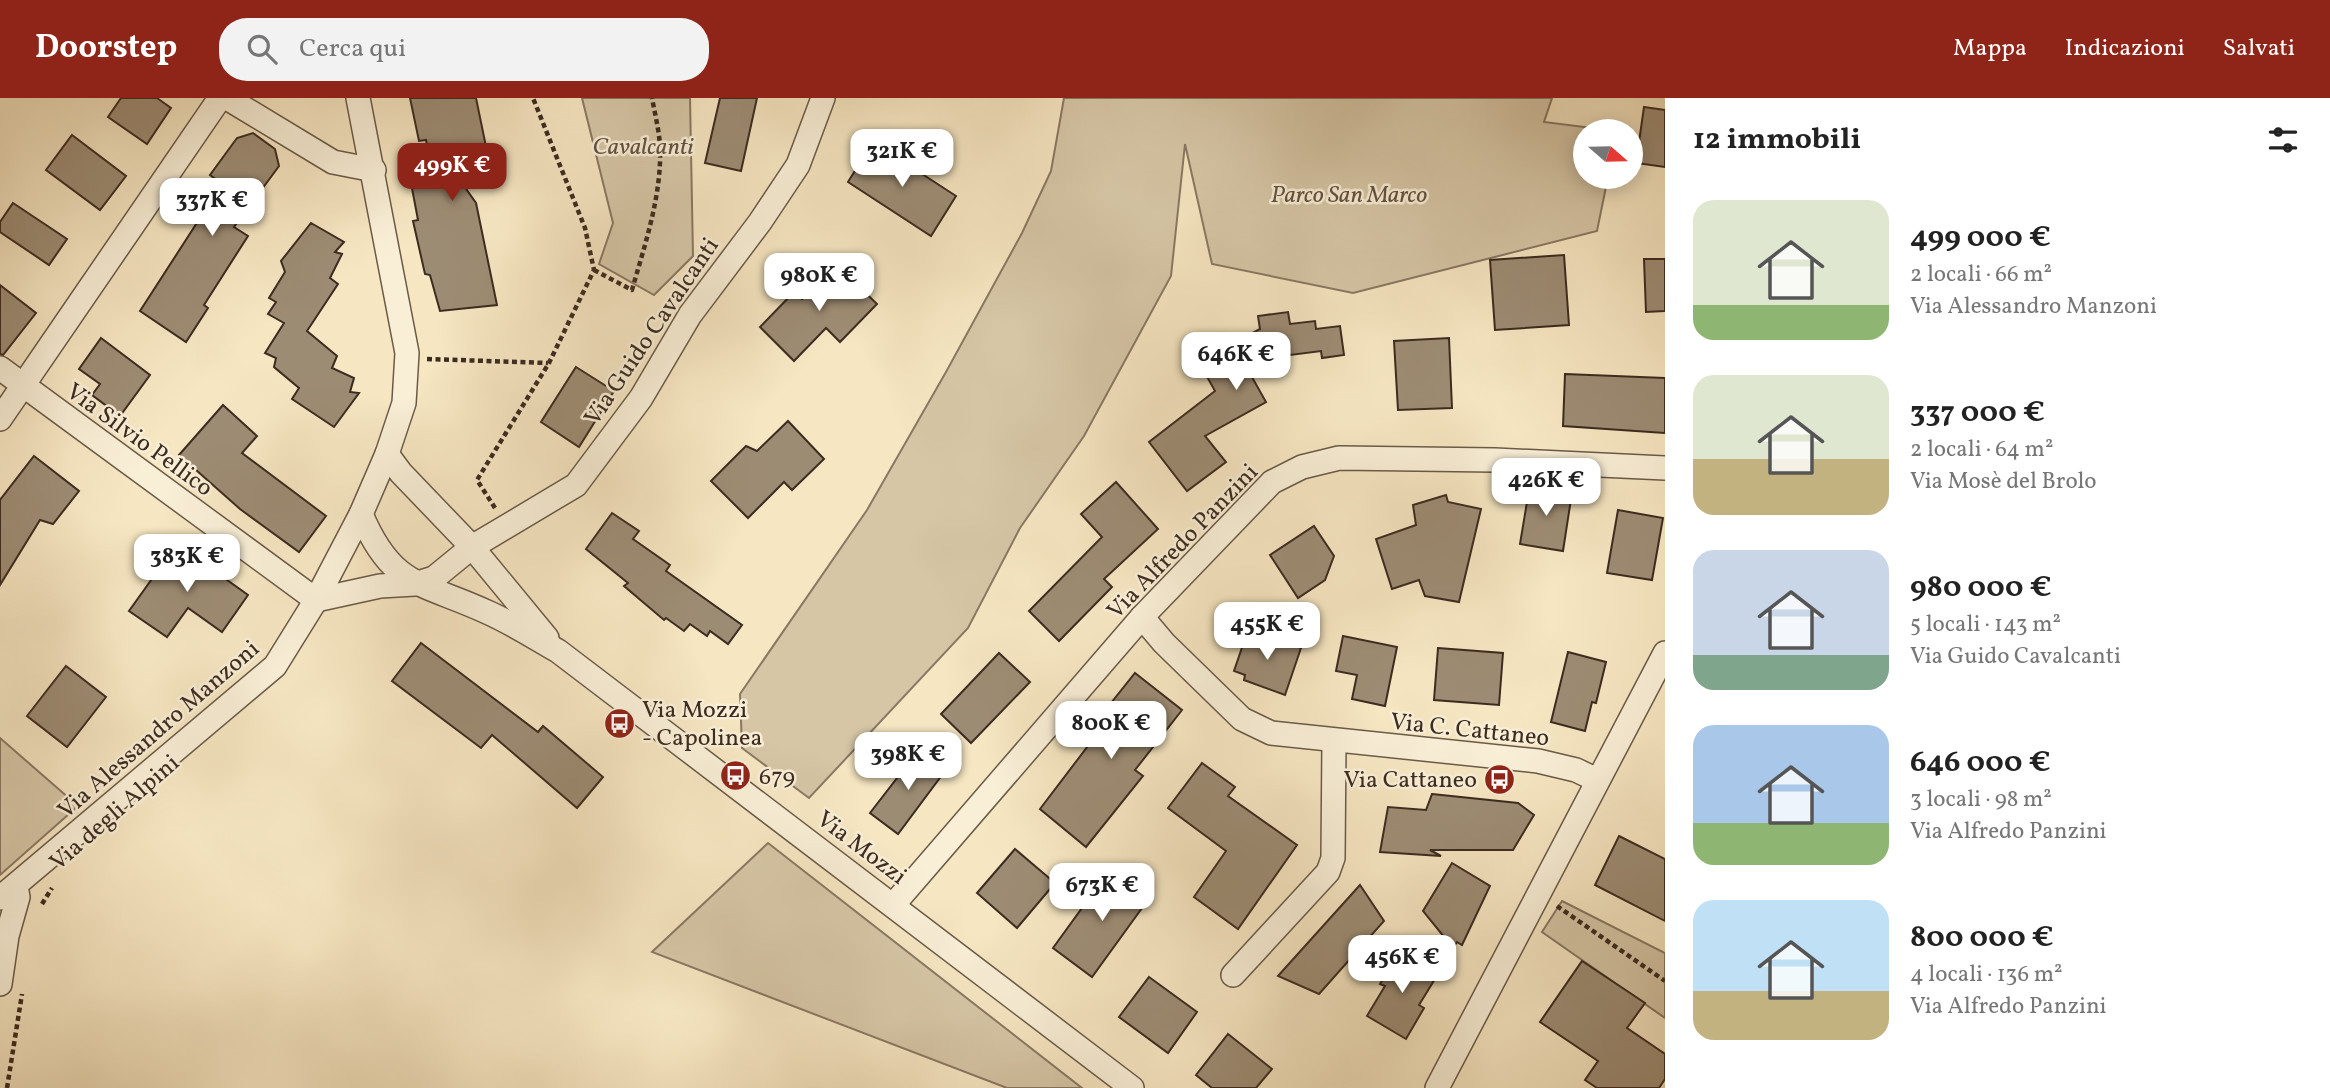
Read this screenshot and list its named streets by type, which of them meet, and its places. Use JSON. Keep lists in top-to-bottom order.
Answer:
{
  "streets": {
    "street": [
      "Via Guido Cavalcanti",
      "Via Silvio Pellico",
      "Via Alfredo Panzini",
      "Via Alessandro Manzoni",
      "Via C. Cattaneo",
      "Via Mozzi"
    ],
    "path": ["Via degli Alpini"]
  },
  "crossings": [
    ["Via Guido Cavalcanti", "Via Mozzi"],
    ["Via Silvio Pellico", "Via Alessandro Manzoni"],
    ["Via Silvio Pellico", "Via Mozzi"],
    ["Via Alfredo Panzini", "Via C. Cattaneo"],
    ["Via Alfredo Panzini", "Via Mozzi"],
    ["Via Alessandro Manzoni", "Via Mozzi"]
  ],
  "parks": ["Cavalcanti", "Parco San Marco"],
  "places": {
    "bus stop": ["Via Mozzi - Capolinea", "679", "Via Cattaneo"]
  },
  "north": "right",
  "page": {
    "header": "Doorstep",
    "search": "Cerca qui",
    "nav": ["Mappa", "Indicazioni", "Salvati"],
    "heading": "12 immobili",
    "price": [
      "321K €",
      "499K €",
      "337K €",
      "980K €",
      "646K €",
      "426K €",
      "383K €",
      "455K €",
      "800K €",
      "398K €",
      "673K €",
      "456K €"
    ],
    "list": [
      {
        "name": "499 000 €",
        "note": "2 locali · 66 m² · Via Alessandro Manzoni"
      },
      {
        "name": "337 000 €",
        "note": "2 locali · 64 m² · Via Mosè del Brolo"
      },
      {
        "name": "980 000 €",
        "note": "5 locali · 143 m² · Via Guido Cavalcanti"
      },
      {
        "name": "646 000 €",
        "note": "3 locali · 98 m² · Via Alfredo Panzini"
      },
      {
        "name": "800 000 €",
        "note": "4 locali · 136 m² · Via Alfredo Panzini"
      }
    ]
  }
}
